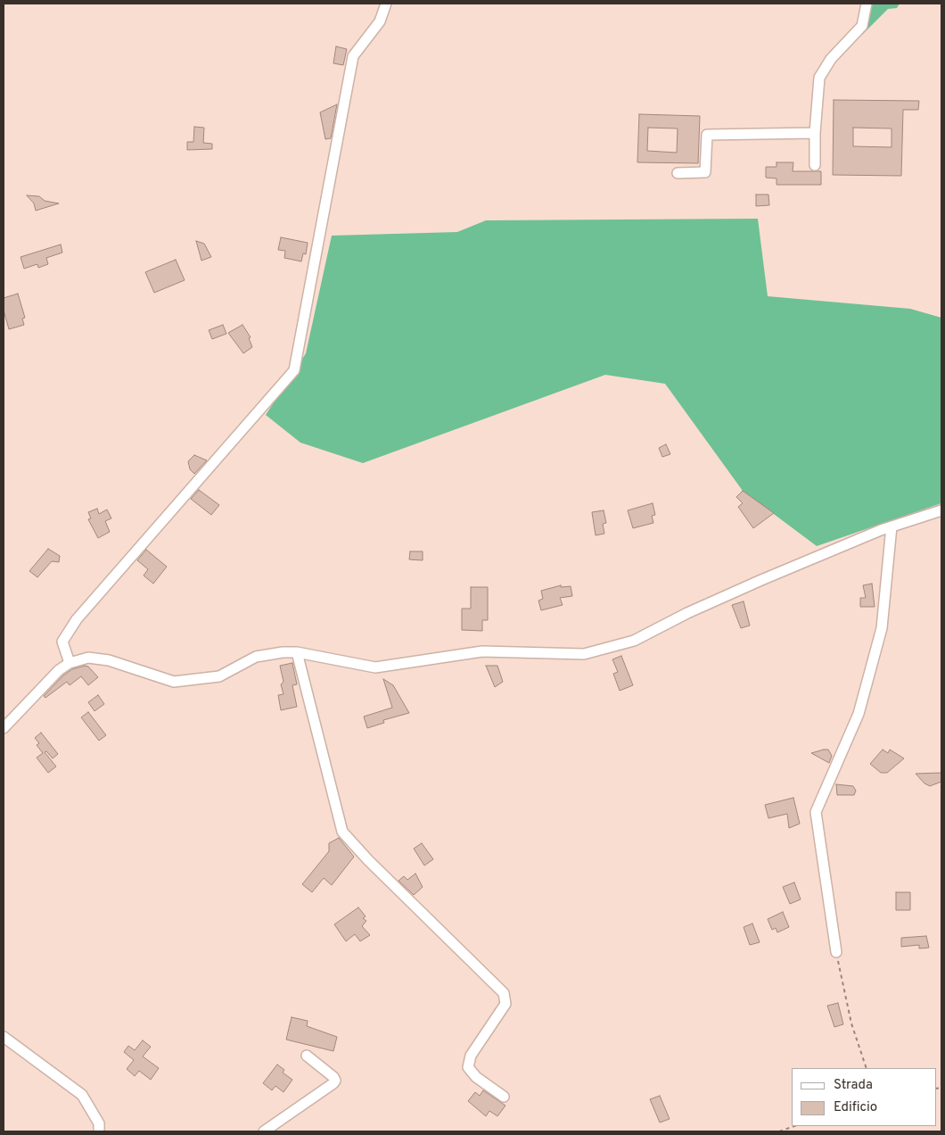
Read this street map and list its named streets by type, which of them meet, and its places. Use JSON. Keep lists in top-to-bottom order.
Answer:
{
  "legend": ["Strada", "Edificio"]
}
